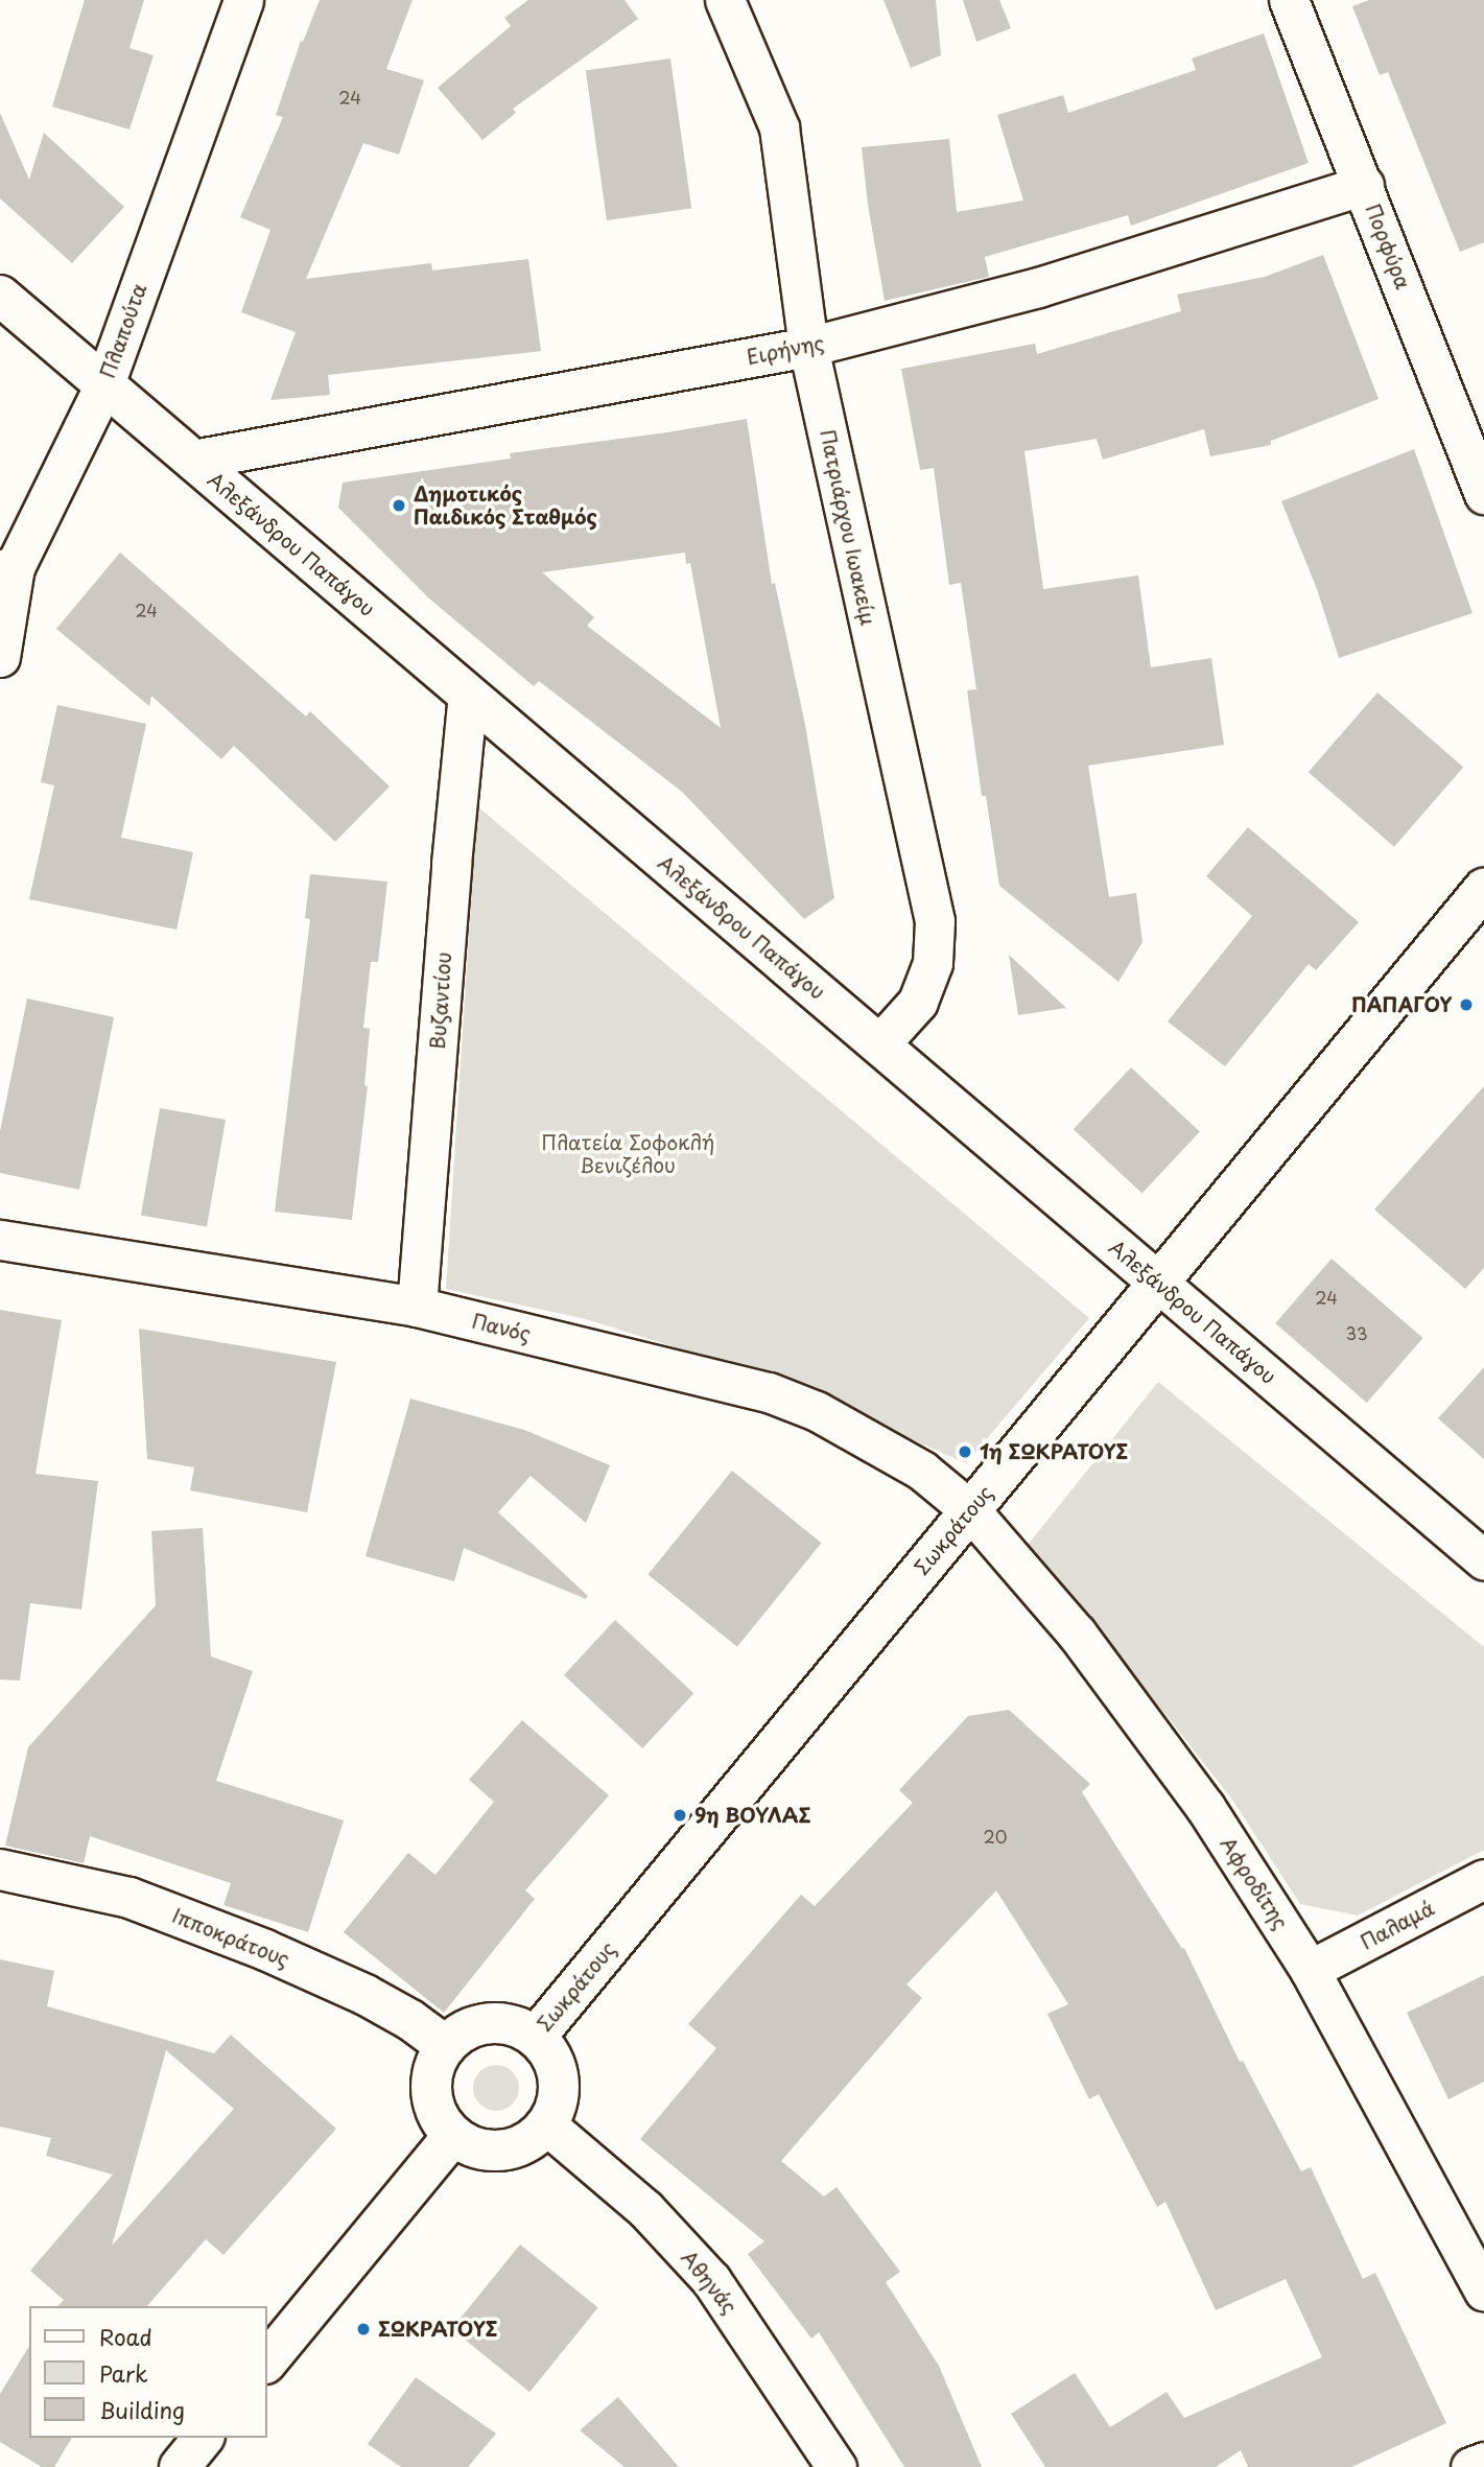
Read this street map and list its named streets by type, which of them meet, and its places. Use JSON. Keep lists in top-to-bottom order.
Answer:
{
  "streets": {
    "street": [
      "Πορφύρα",
      "Πλαπούτα",
      "Ειρήνης",
      "Πατριάρχου Ιωακείμ",
      "Αλεξάνδρου Παπάγου",
      "Βυζαντίου",
      "Πανός",
      "Σωκράτους",
      "Αφροδίτης",
      "Παλαμά",
      "Ιπποκράτους",
      "Αθηνάς"
    ]
  },
  "crossings": [
    ["Πορφύρα", "Ειρήνης"],
    ["Πλαπούτα", "Αλεξάνδρου Παπάγου"],
    ["Ειρήνης", "Πατριάρχου Ιωακείμ"],
    ["Ειρήνης", "Αλεξάνδρου Παπάγου"],
    ["Πατριάρχου Ιωακείμ", "Αλεξάνδρου Παπάγου"],
    ["Αλεξάνδρου Παπάγου", "Βυζαντίου"],
    ["Αλεξάνδρου Παπάγου", "Σωκράτους"],
    ["Βυζαντίου", "Πανός"],
    ["Πανός", "Σωκράτους"],
    ["Πανός", "Αφροδίτης"],
    ["Σωκράτους", "Αφροδίτης"],
    ["Σωκράτους", "Ιπποκράτους"],
    ["Σωκράτους", "Αθηνάς"],
    ["Αφροδίτης", "Παλαμά"],
    ["Ιπποκράτους", "Αθηνάς"]
  ],
  "parks": ["Πλατεία Σοφοκλή Βενιζέλου"],
  "places": [
    "Δημοτικός Παιδικός Σταθμός",
    "ΠΑΠΑΓΟΥ",
    "1η ΣΩΚΡΑΤΟΥΣ",
    "9η ΒΟΥΛΑΣ",
    "ΣΩΚΡΑΤΟΥΣ"
  ],
  "house_numbers": [
    "24",
    "24",
    "24",
    "33",
    "20"
  ],
  "legend": ["Road", "Park", "Building"]
}
